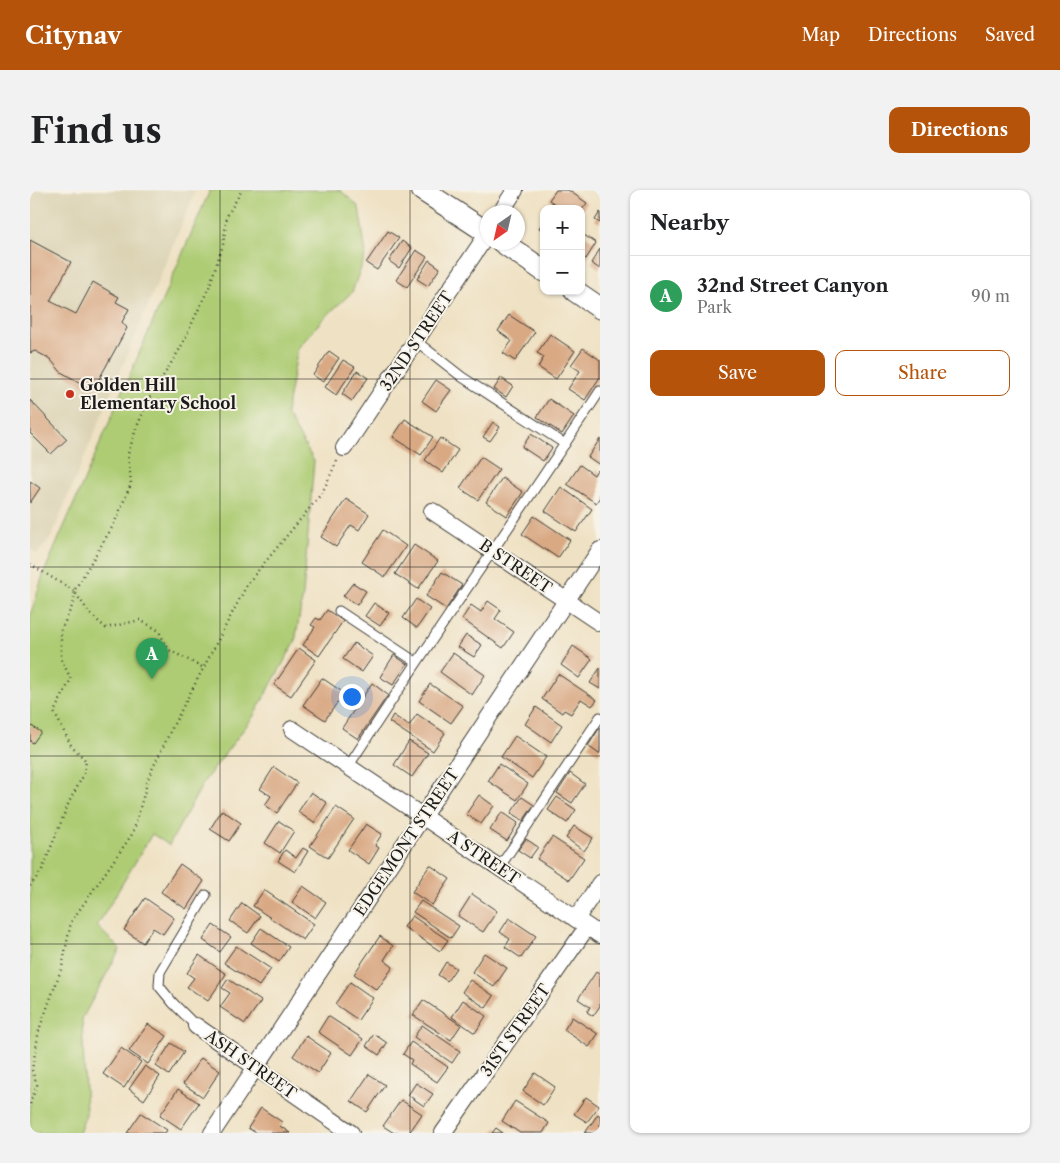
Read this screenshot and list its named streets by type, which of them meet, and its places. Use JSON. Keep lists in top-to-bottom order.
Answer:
{
  "streets": {
    "street": [
      "32ND STREET",
      "B STREET",
      "EDGEMONT STREET",
      "A STREET",
      "31ST STREET",
      "ASH STREET"
    ]
  },
  "crossings": [
    ["B STREET", "EDGEMONT STREET"],
    ["EDGEMONT STREET", "A STREET"],
    ["EDGEMONT STREET", "ASH STREET"],
    ["A STREET", "31ST STREET"]
  ],
  "places": ["Golden Hill Elementary School"],
  "north": "bottom left",
  "page": {
    "header": "Citynav",
    "nav": ["Map", "Directions", "Saved"],
    "buttons": [
      "Directions",
      ["Save", "Share"]
    ],
    "title": "Find us",
    "heading": "Nearby",
    "map_buttons": ["+", "−"],
    "list": [
      {
        "mark": "A",
        "name": "32nd Street Canyon",
        "note": "Park",
        "value": "90 m"
      }
    ],
    "pins": "A"
  }
}
